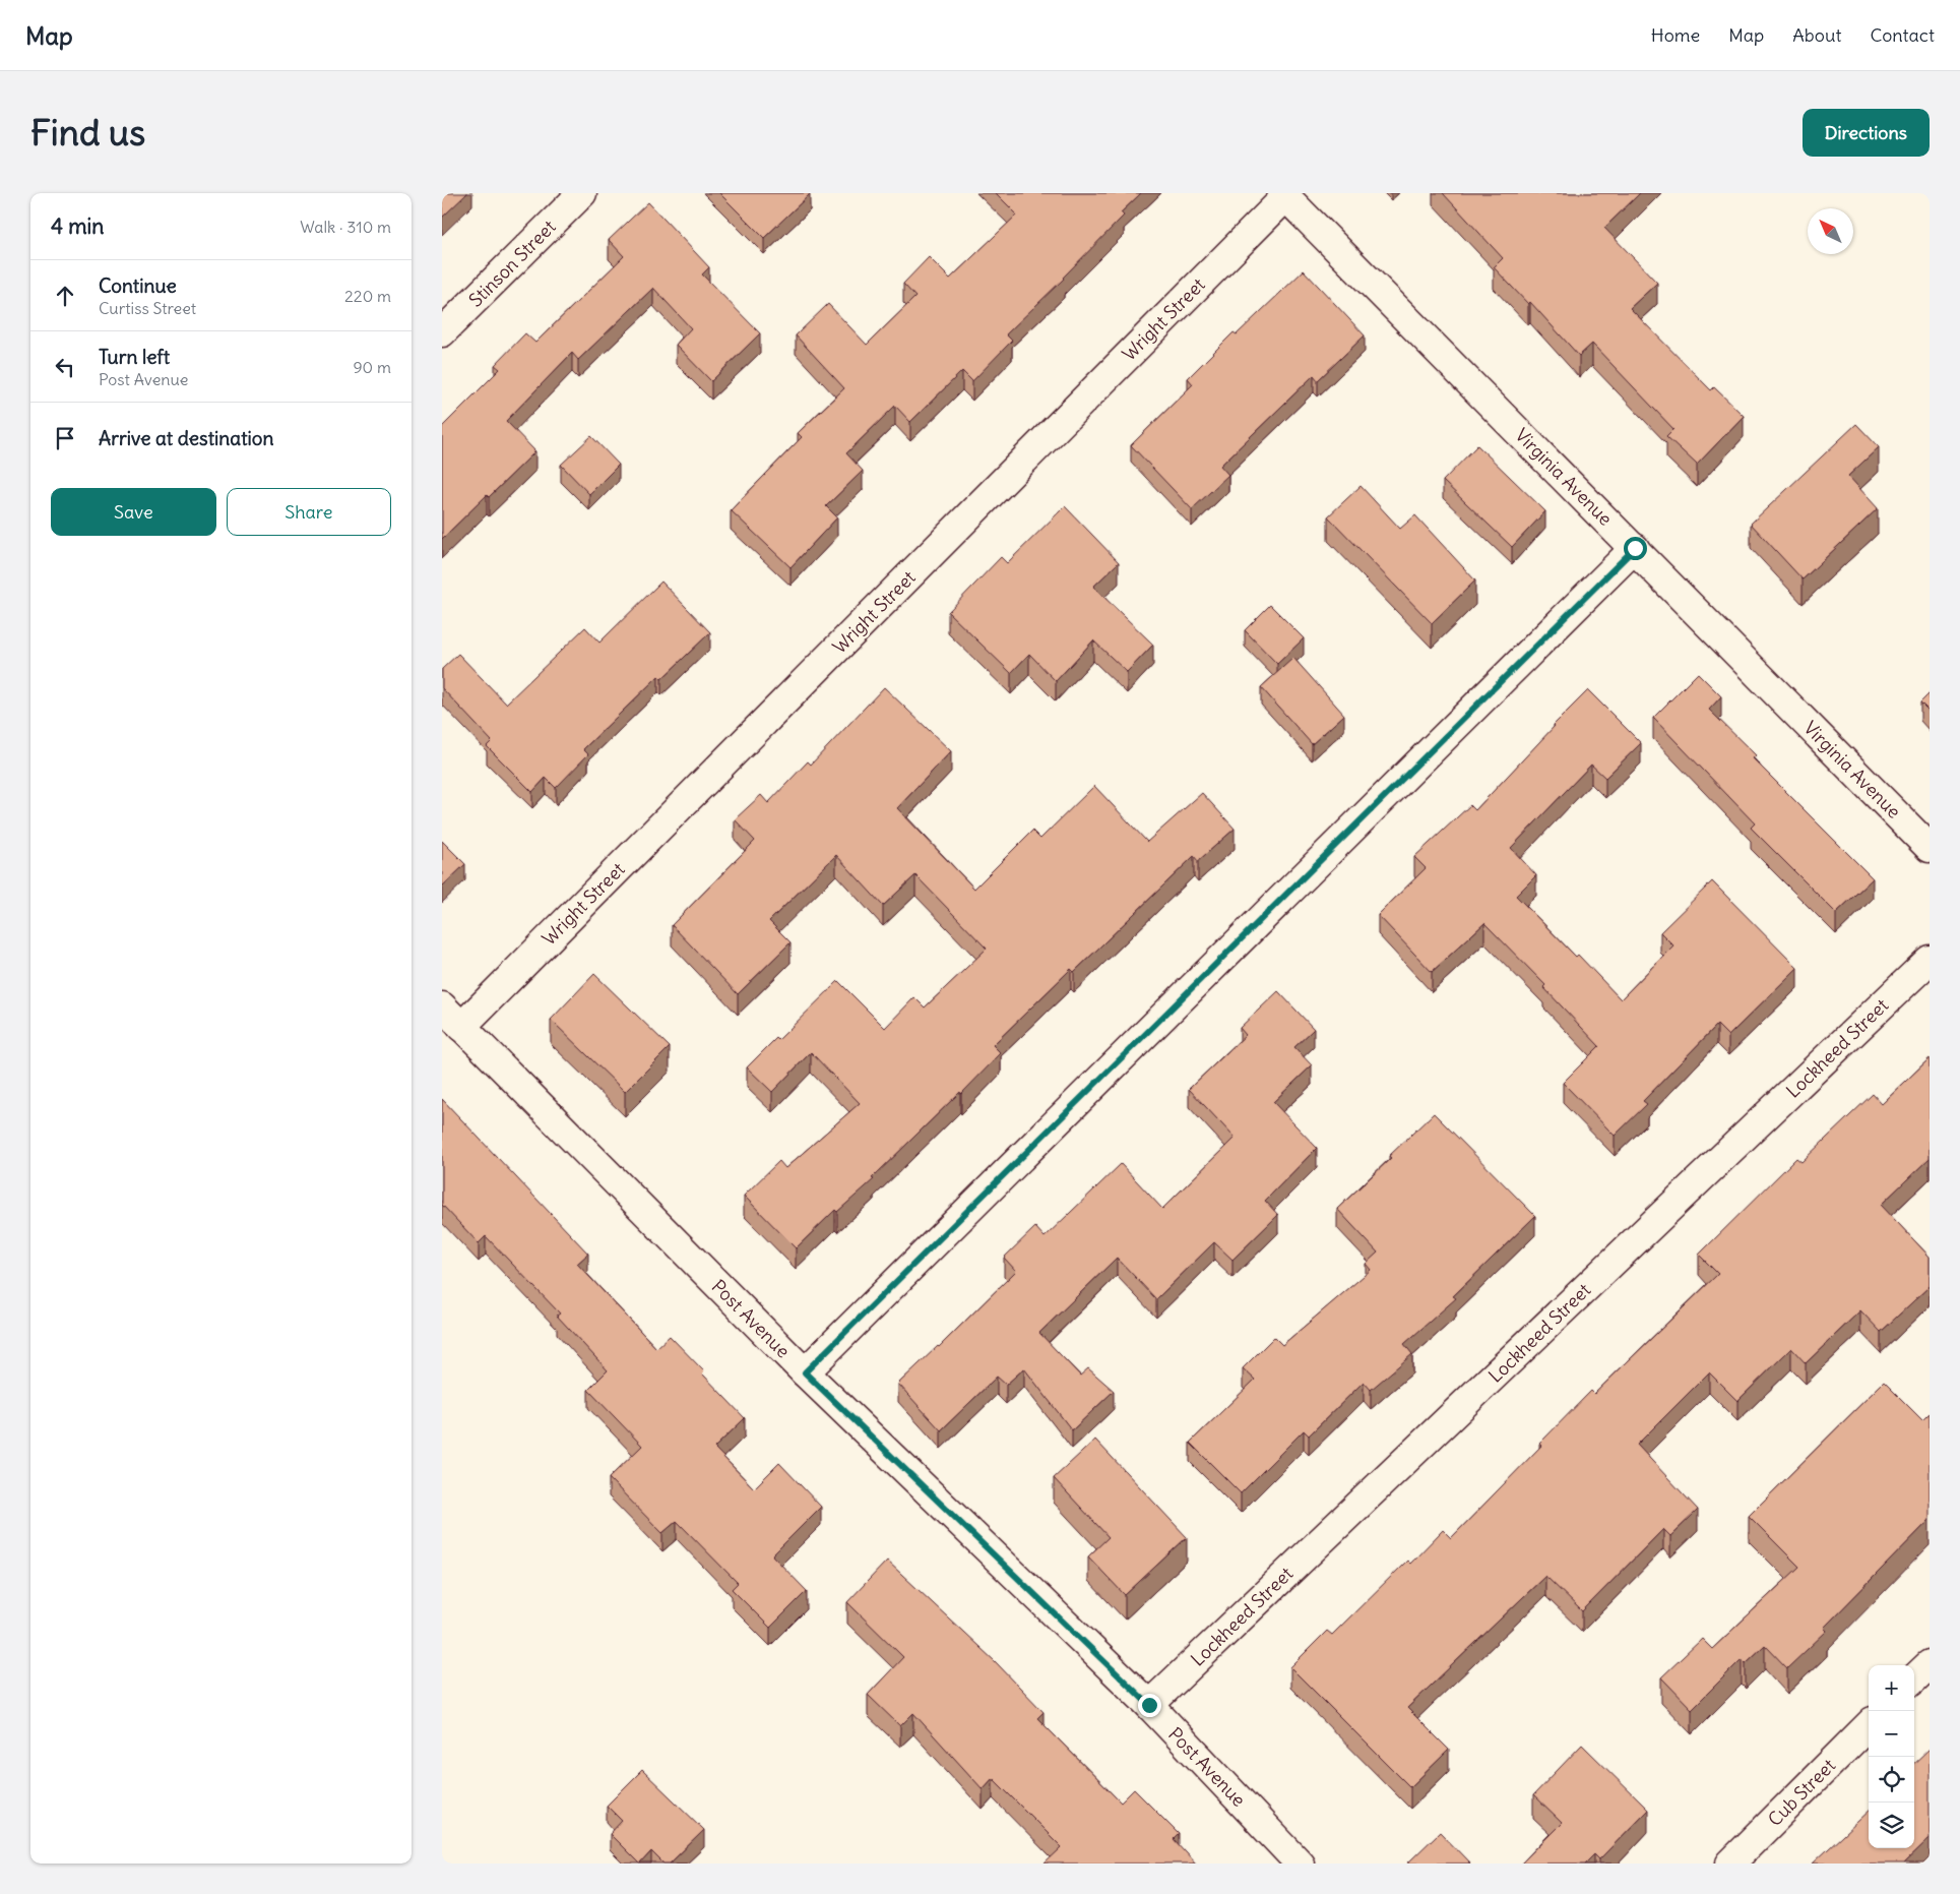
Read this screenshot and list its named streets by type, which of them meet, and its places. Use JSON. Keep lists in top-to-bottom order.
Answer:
{
  "streets": {
    "street": [
      "Stinson Street",
      "Wright Street",
      "Virginia Avenue",
      "Lockheed Street",
      "Post Avenue",
      "Cub Street"
    ]
  },
  "crossings": [
    ["Wright Street", "Virginia Avenue"],
    ["Wright Street", "Post Avenue"],
    ["Lockheed Street", "Post Avenue"]
  ],
  "north": "top left",
  "page": {
    "header": "Map",
    "nav": [
      "Home",
      "Map",
      "About",
      "Contact"
    ],
    "buttons": [
      "Directions",
      ["Save", "Share"]
    ],
    "title": "Find us",
    "heading": ["4 min", "Walk · 310 m"],
    "list": [
      ["Continue", "Curtiss Street", "220 m"],
      ["Turn left", "Post Avenue", "90 m"],
      "Arrive at destination"
    ],
    "map_buttons": ["+", "−"]
  }
}
